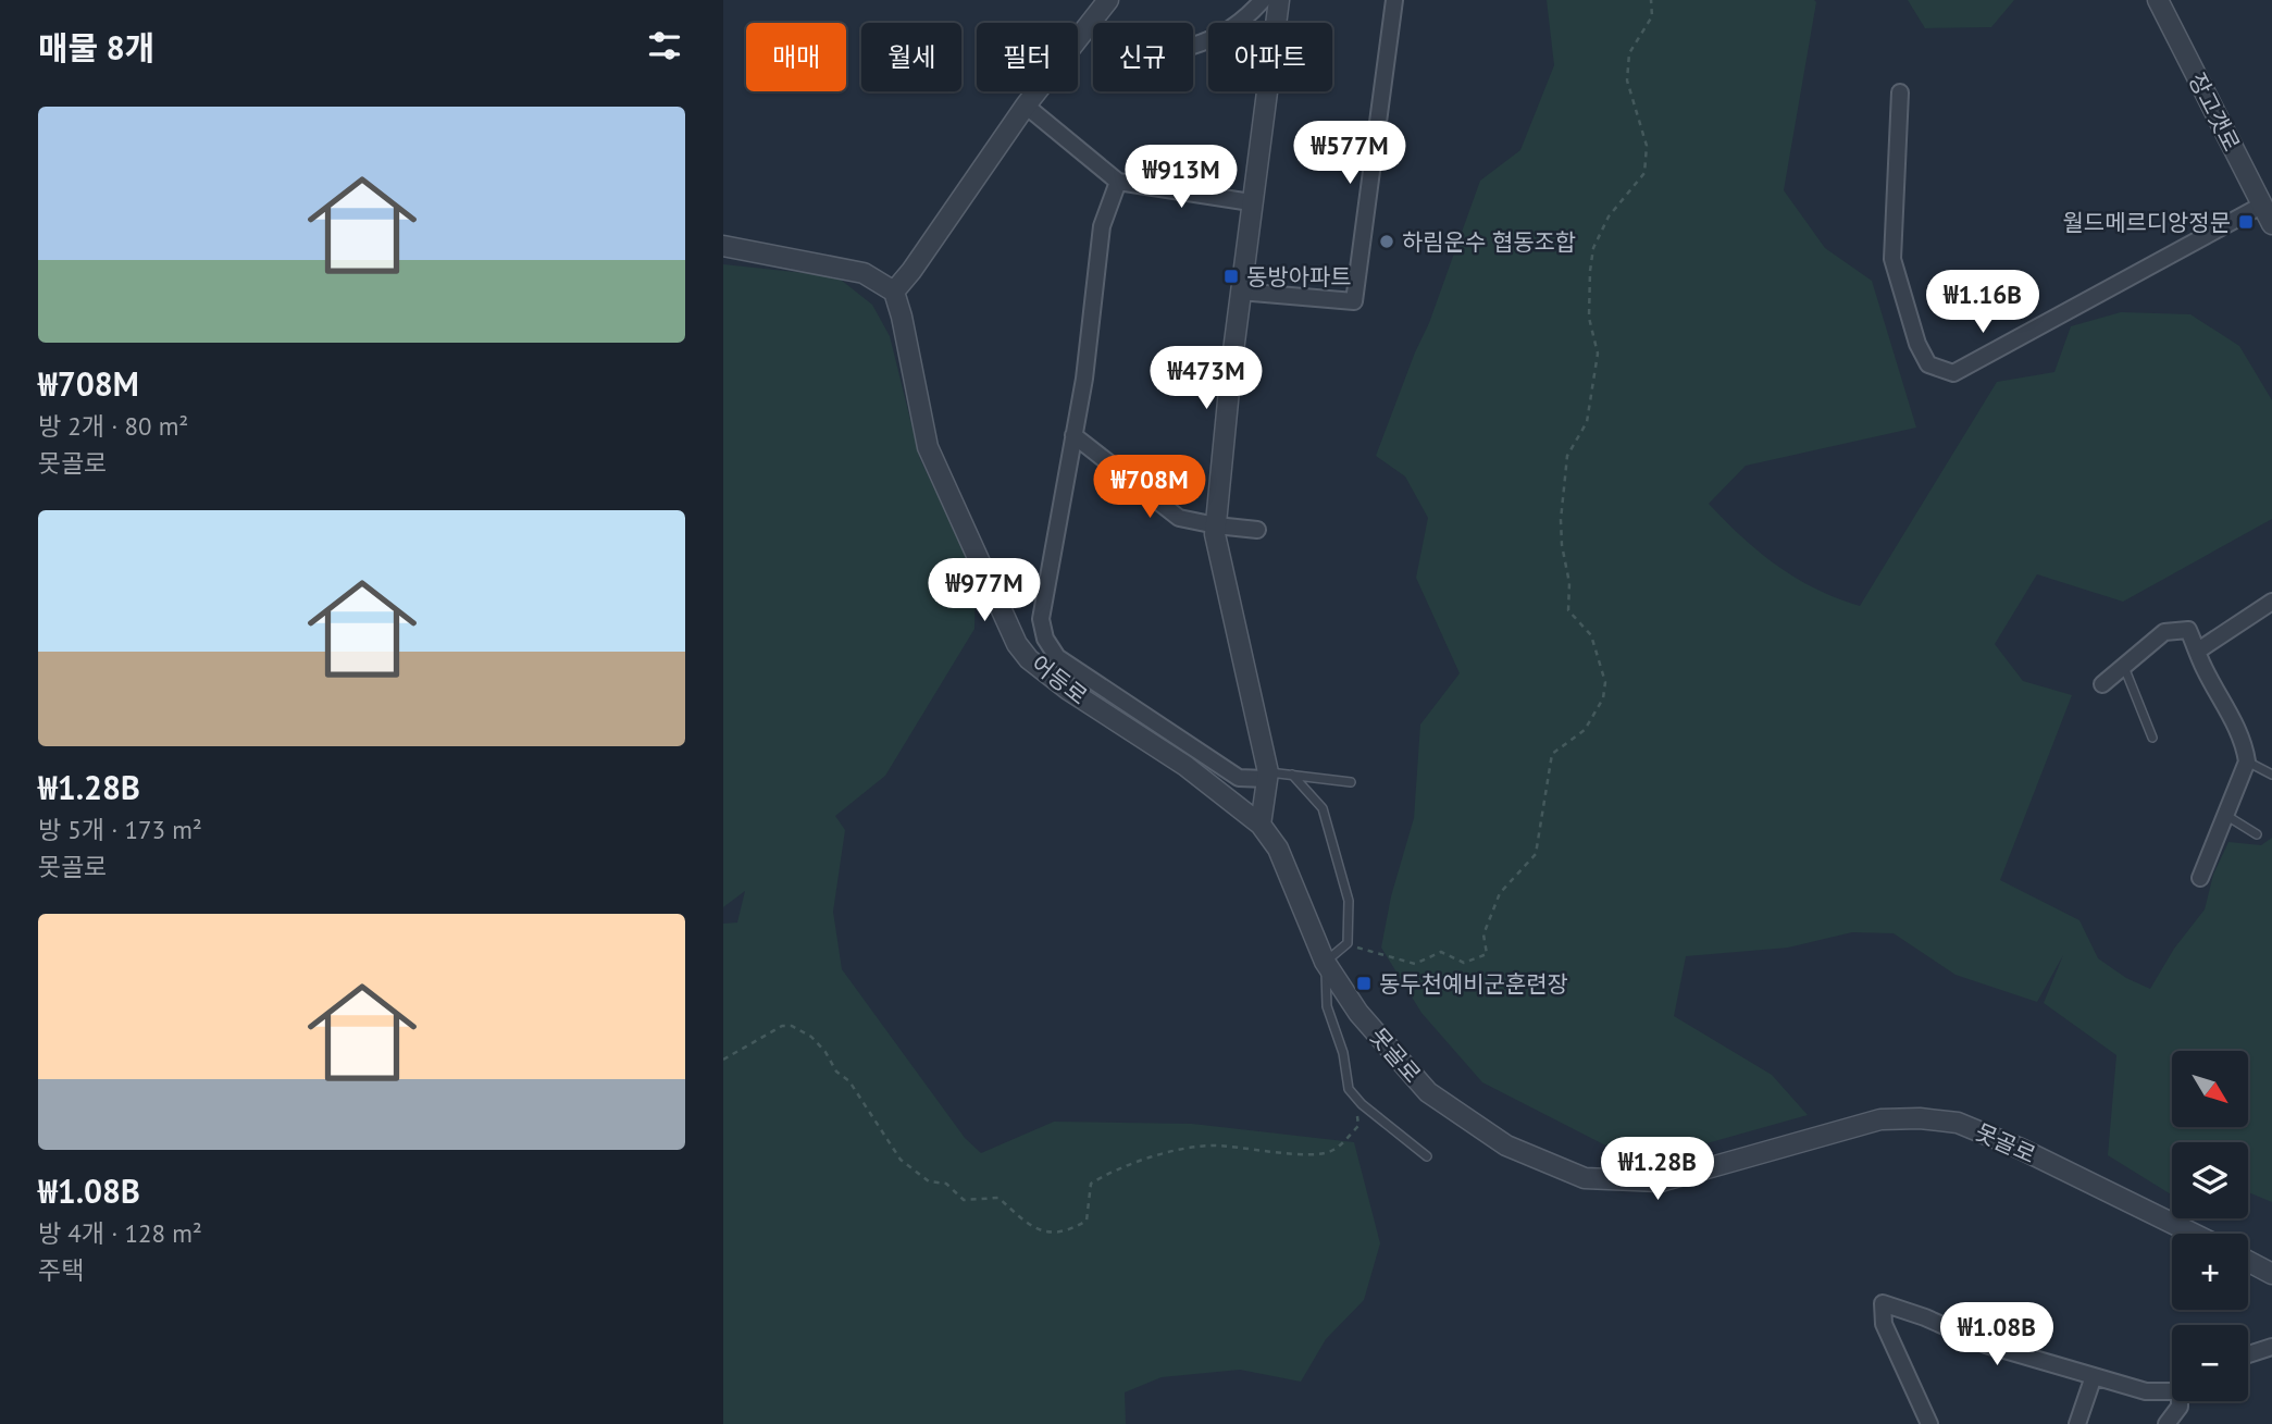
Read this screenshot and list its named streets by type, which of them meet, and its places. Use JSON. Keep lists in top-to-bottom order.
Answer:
{
  "streets": {
    "street": ["장고갯로", "어등로", "못골로"]
  },
  "crossings": [
    ["어등로", "못골로"]
  ],
  "places": {
    "transit": ["월드메르디앙정문", "동방아파트", "동두천예비군훈련장"],
    "other": ["하림운수 협동조합"]
  },
  "north": "bottom right",
  "page": {
    "heading": "매물 8개",
    "chip": [
      "매매",
      "월세",
      "필터",
      "신규",
      "아파트"
    ],
    "list": [
      {
        "name": "₩708M",
        "note": "방 2개 · 80 m² · 못골로"
      },
      {
        "name": "₩1.28B",
        "note": "방 5개 · 173 m² · 못골로"
      },
      {
        "name": "₩1.08B",
        "note": "방 4개 · 128 m² · 주택"
      }
    ],
    "price": [
      "₩577M",
      "₩913M",
      "₩1.16B",
      "₩473M",
      "₩708M",
      "₩977M",
      "₩1.28B",
      "₩1.08B"
    ],
    "map_buttons": ["+", "−"]
  }
}
